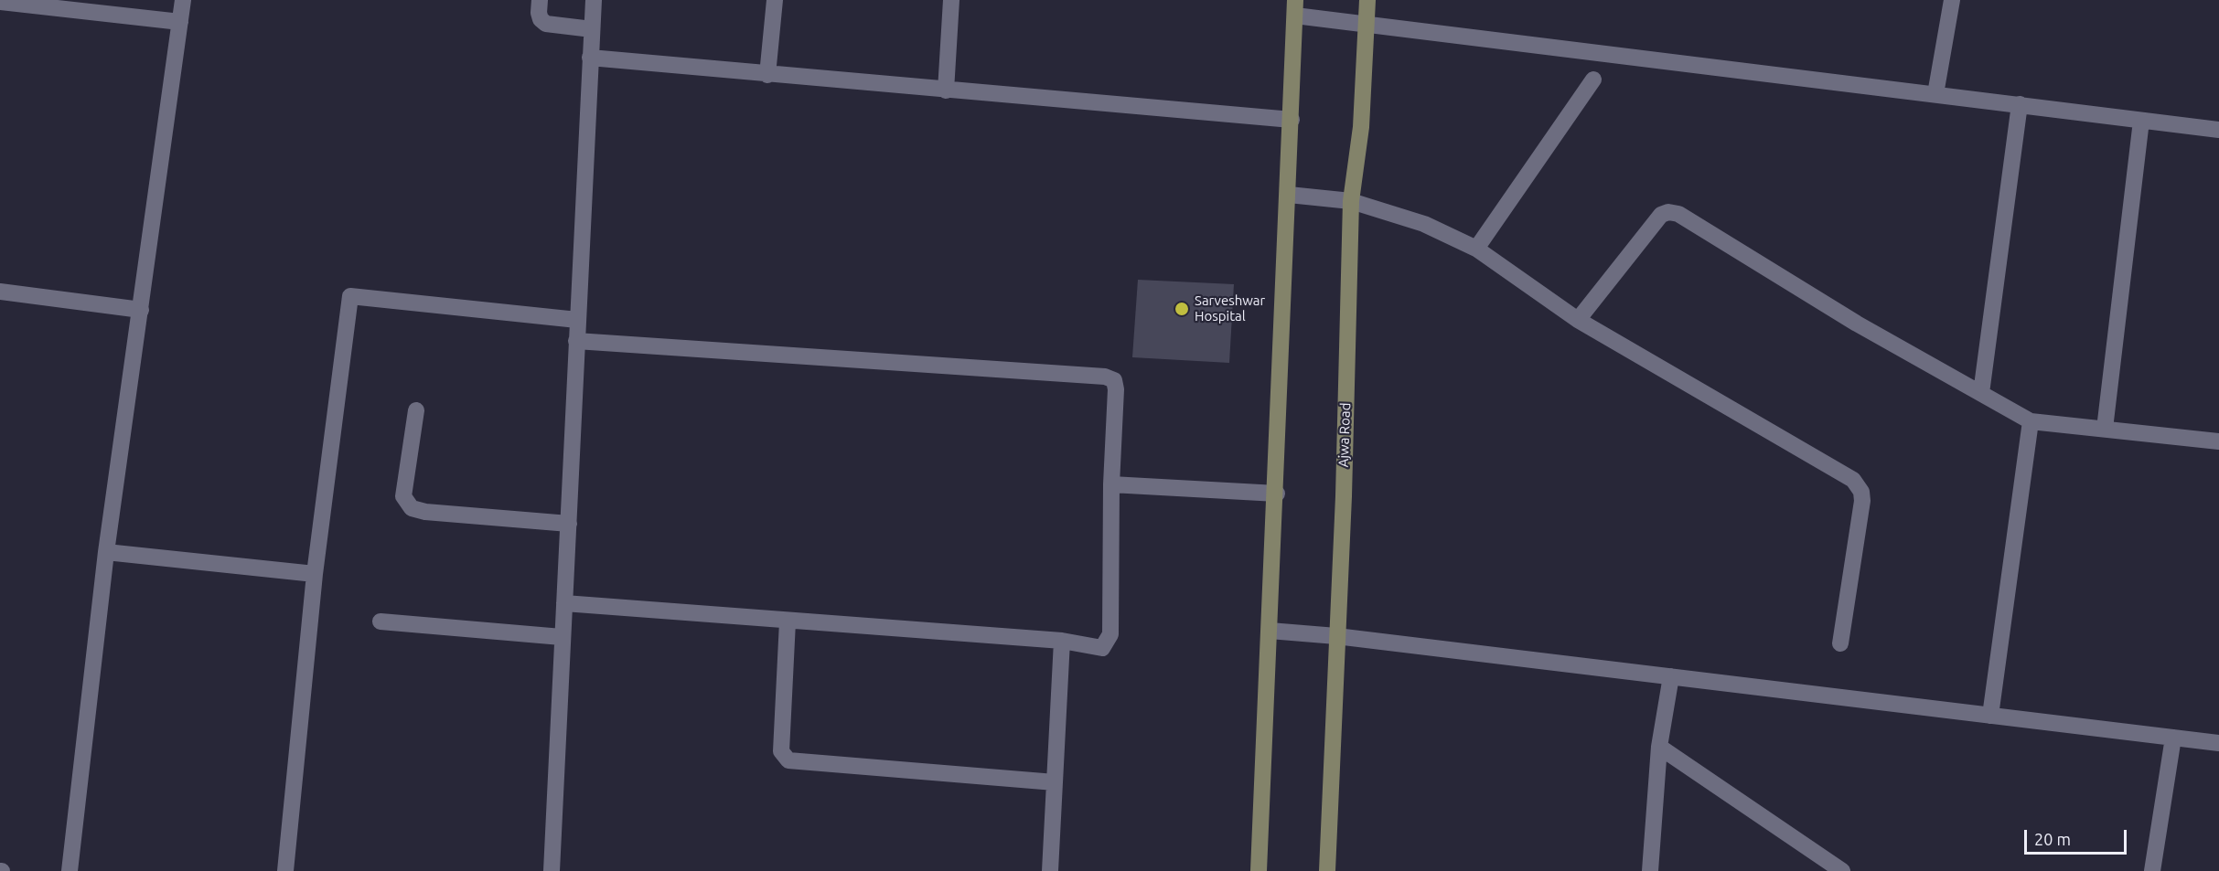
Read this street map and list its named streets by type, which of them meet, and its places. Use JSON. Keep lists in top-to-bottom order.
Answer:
{
  "streets": {
    "main road": ["Ajwa Road"]
  },
  "places": ["Sarveshwar Hospital"],
  "scale_bar": "20 m"
}
